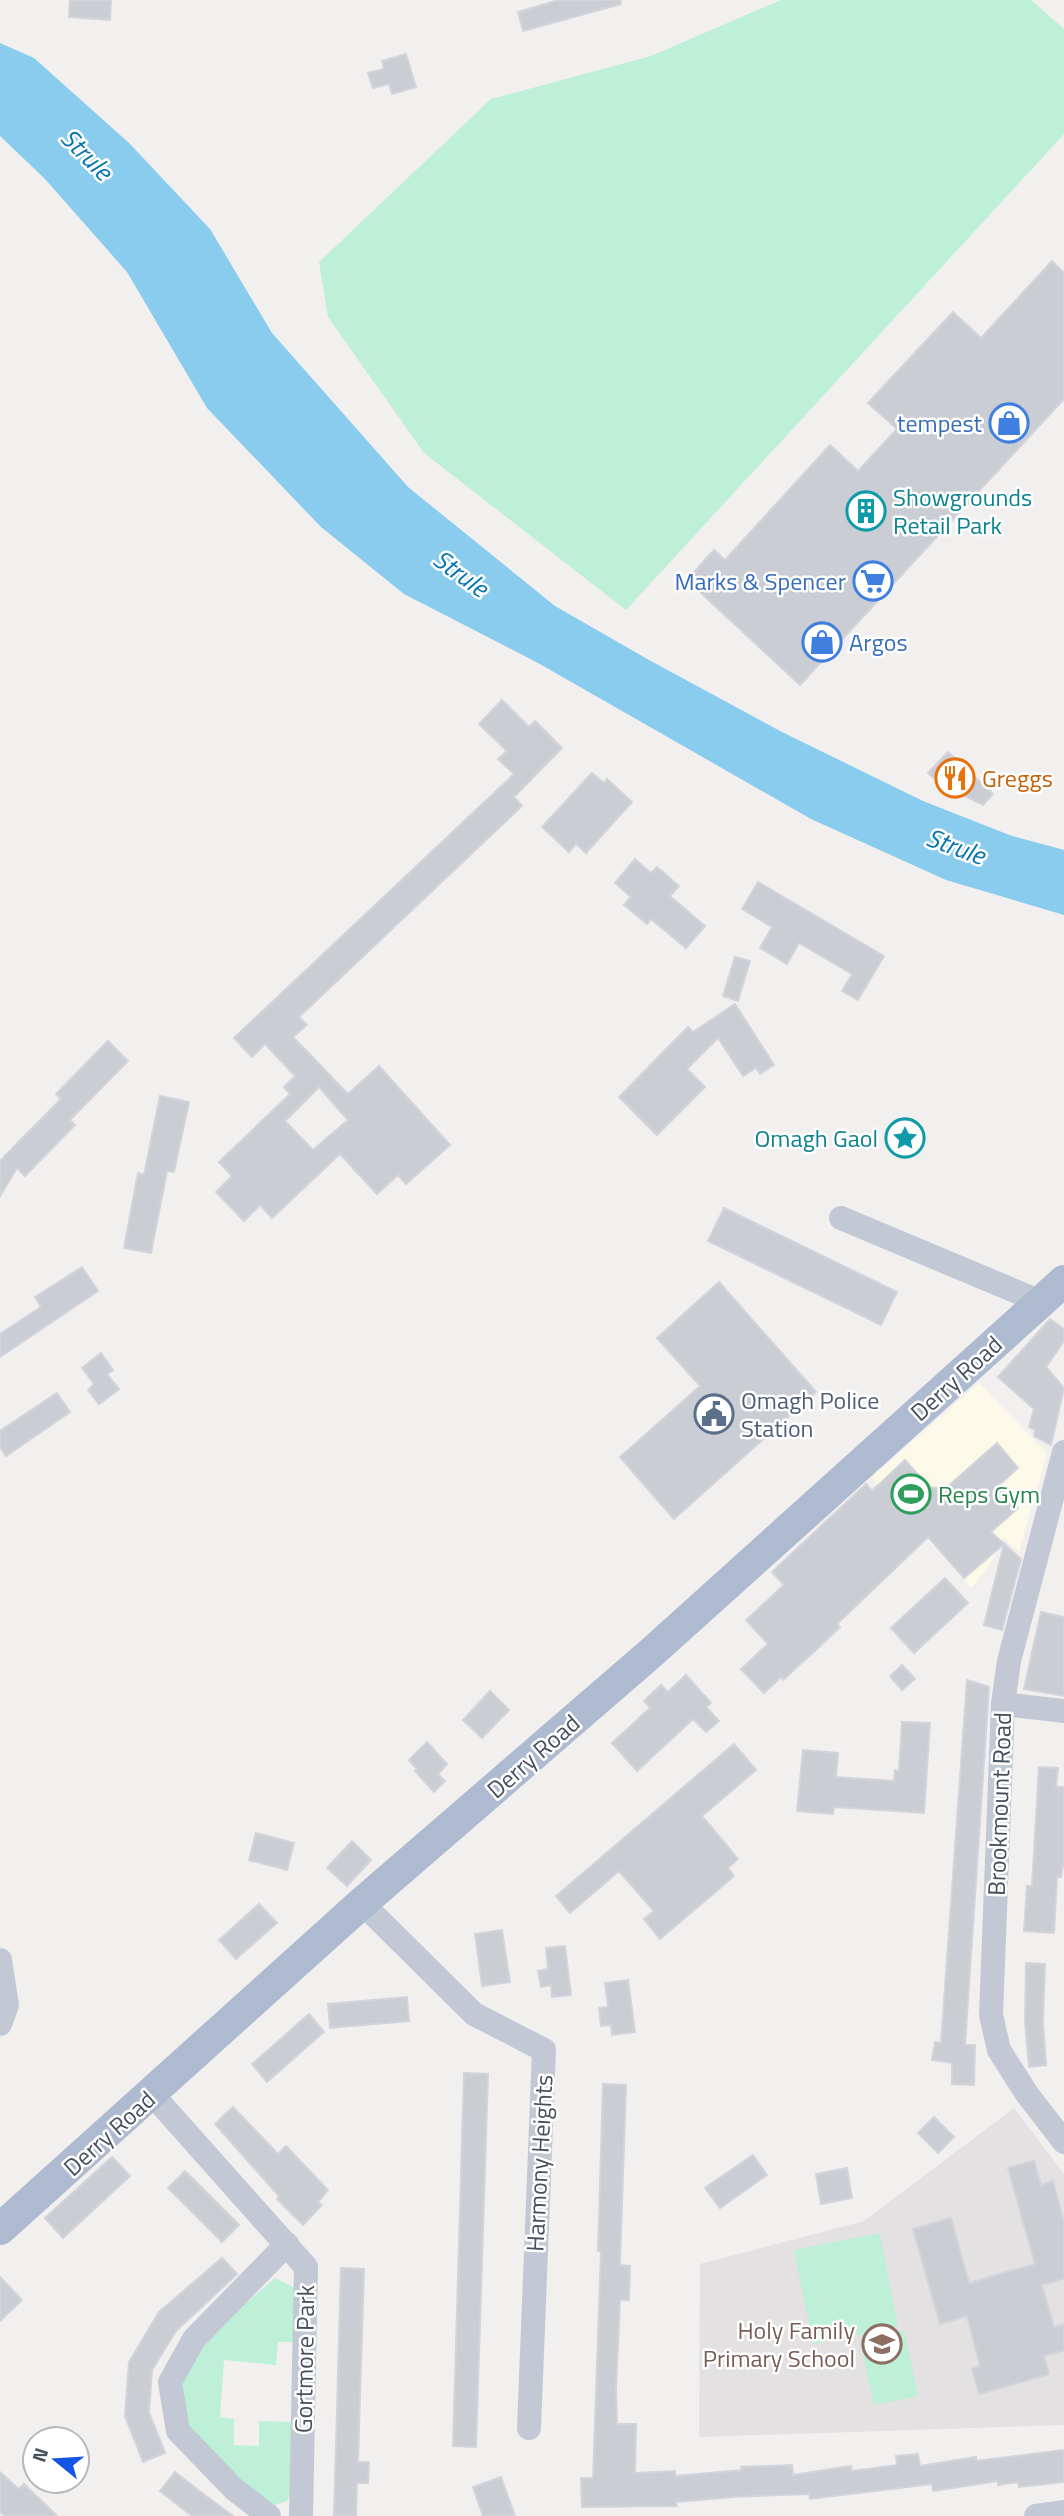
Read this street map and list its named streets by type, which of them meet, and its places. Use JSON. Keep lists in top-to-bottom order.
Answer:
{
  "streets": {
    "main road": ["Derry Road"],
    "street": ["Brookmount Road", "Harmony Heights", "Gortmore Park"]
  },
  "crossings": [
    ["Derry Road", "Harmony Heights"],
    ["Derry Road", "Gortmore Park"]
  ],
  "water": ["Strule"],
  "places": {
    "shop": ["tempest", "Argos"],
    "building": ["Showgrounds Retail Park"],
    "supermarket": ["Marks & Spencer"],
    "restaurant": ["Greggs"],
    "place": ["Omagh Gaol"],
    "public building": ["Omagh Police Station"],
    "sports": ["Reps Gym"],
    "school or university": ["Holy Family Primary School"]
  },
  "north": "left"
}
